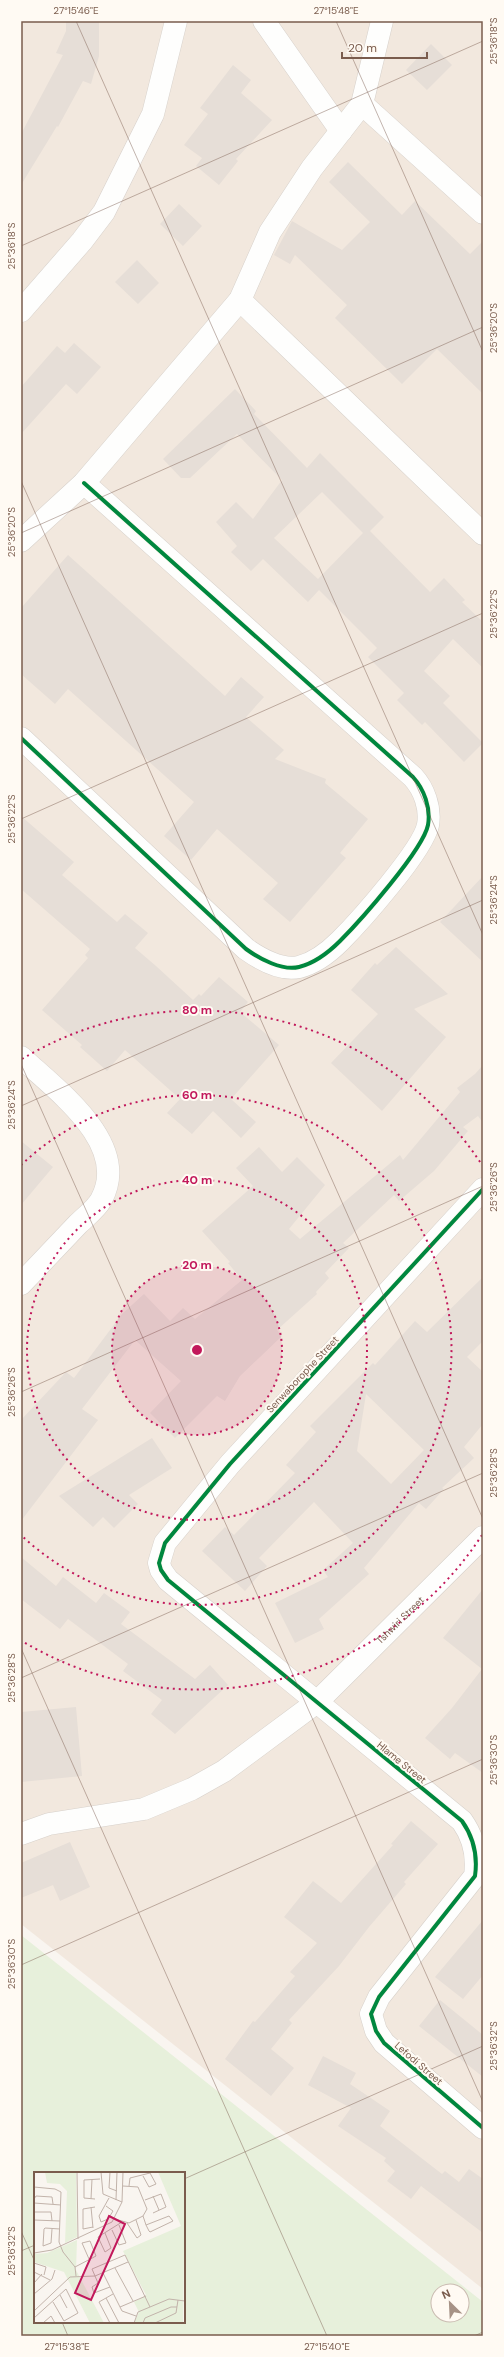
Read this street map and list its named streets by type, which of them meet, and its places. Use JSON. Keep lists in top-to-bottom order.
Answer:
{
  "streets": {
    "street": [
      "Senwaborophe Street",
      "Tshwiri Street",
      "Hlame Street",
      "Lefodi Street"
    ]
  },
  "crossings": [
    ["Senwaborophe Street", "Hlame Street"],
    ["Tshwiri Street", "Hlame Street"],
    ["Hlame Street", "Lefodi Street"]
  ],
  "scale_bar": "20 m",
  "north": "top left",
  "coordinates": [
    "27°15'46\"E",
    "27°15'48\"E",
    "25°36'18\"S",
    "25°36'20\"S",
    "25°36'22\"S",
    "25°36'24\"S",
    "25°36'26\"S",
    "25°36'28\"S",
    "25°36'30\"S",
    "25°36'32\"S",
    "27°15'38\"E",
    "27°15'40\"E"
  ],
  "rings": [
    "80 m",
    "60 m",
    "40 m",
    "20 m"
  ]
}
